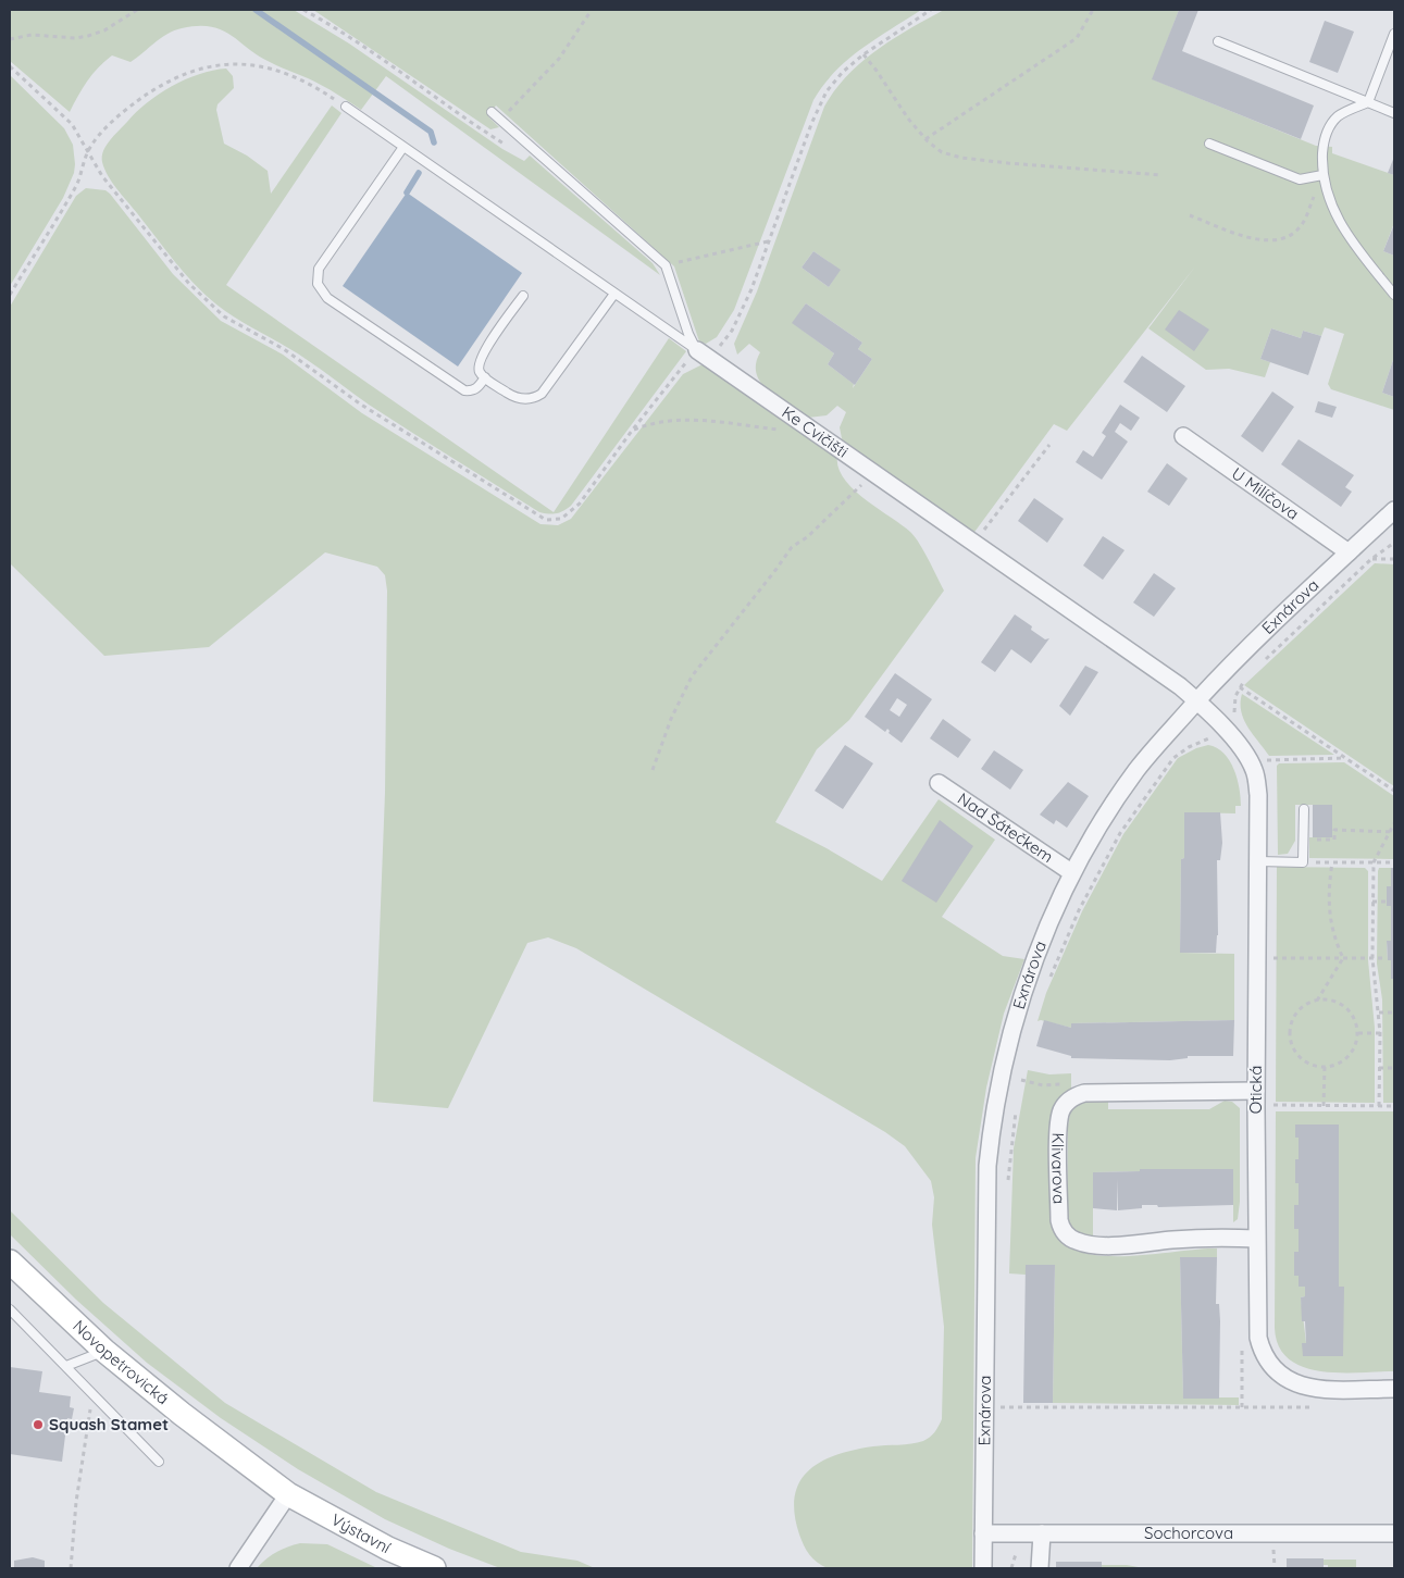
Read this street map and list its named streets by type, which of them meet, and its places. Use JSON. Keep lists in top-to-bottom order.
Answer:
{
  "streets": {
    "main road": ["Novopetrovická", "Výstavní"],
    "street": [
      "Ke Cvičišti",
      "U Milíčova",
      "Exnárova",
      "Nad Šátečkem",
      "Otická",
      "Klivarova",
      "Sochorcova"
    ]
  },
  "crossings": [
    ["Ke Cvičišti", "Exnárova"],
    ["Ke Cvičišti", "Otická"],
    ["U Milíčova", "Exnárova"],
    ["Exnárova", "Nad Šátečkem"],
    ["Exnárova", "Otická"],
    ["Exnárova", "Sochorcova"],
    ["Otická", "Klivarova"],
    ["Novopetrovická", "Výstavní"]
  ],
  "places": ["Squash Stamet"]
}
